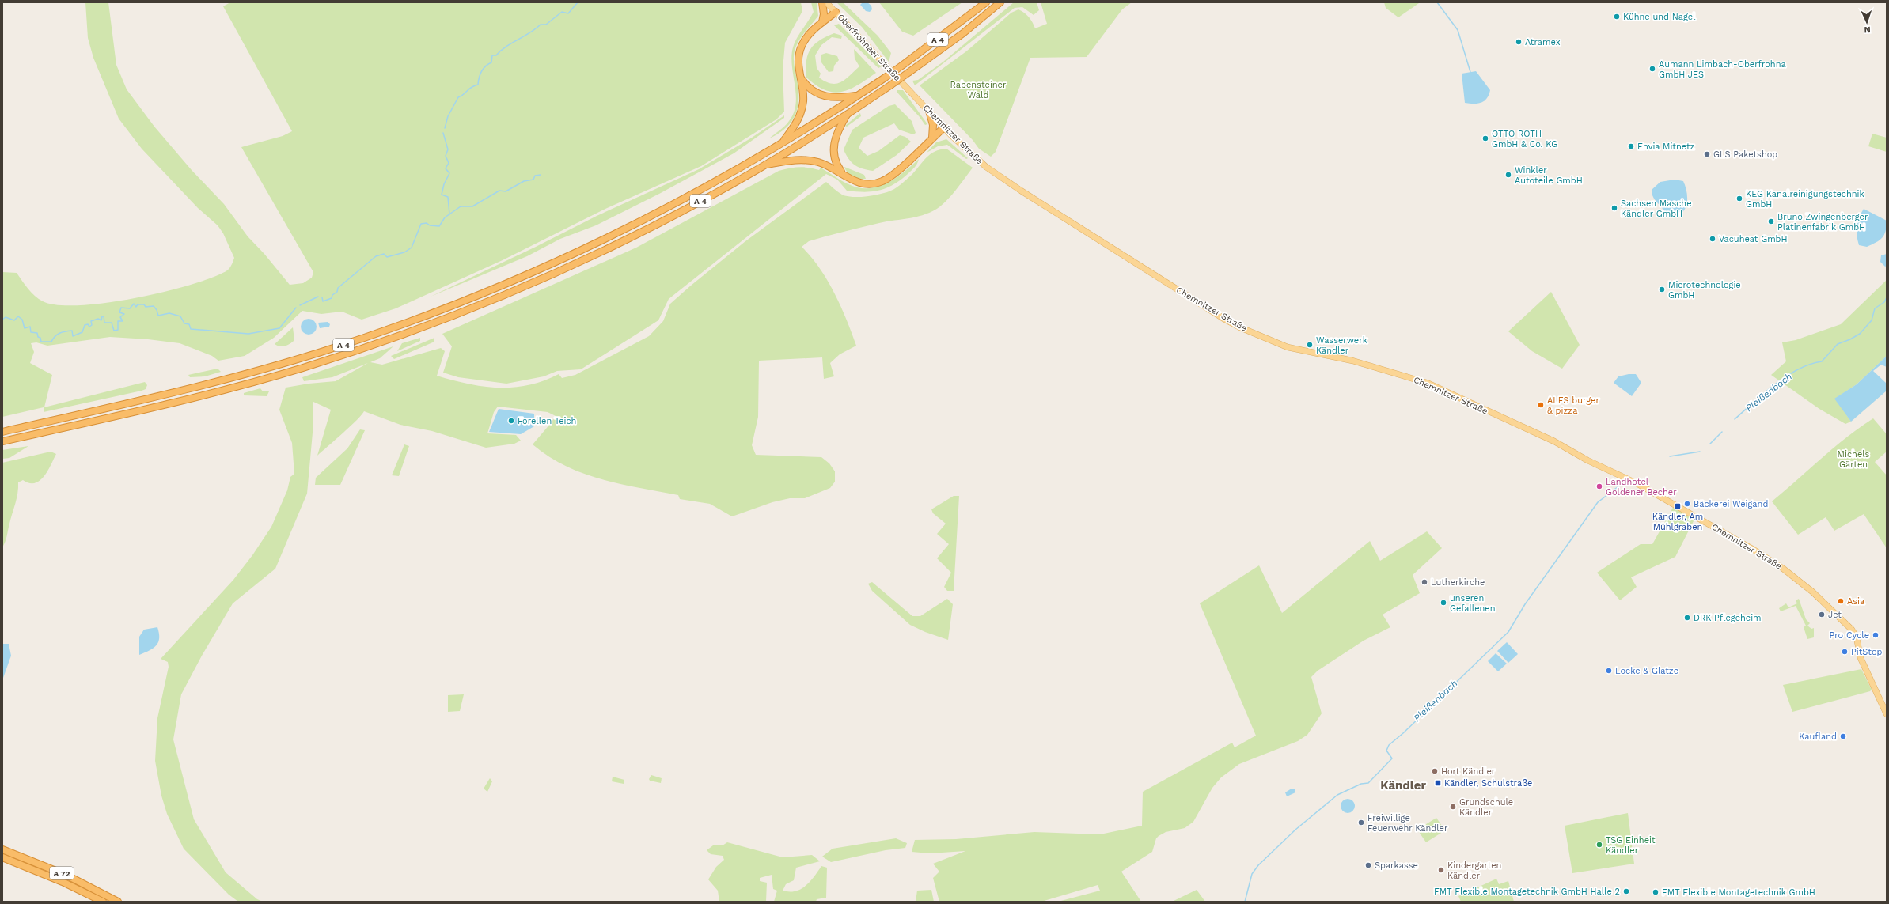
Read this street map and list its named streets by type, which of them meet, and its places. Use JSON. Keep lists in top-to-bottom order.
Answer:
{
  "streets": {
    "highway": ["A 4", "A 72"],
    "main road": ["Oberfrohnaer Straße", "Chemnitzer Straße"]
  },
  "crossings": [
    ["Oberfrohnaer Straße", "Chemnitzer Straße"]
  ],
  "districts": ["Kändler"],
  "water": ["Pleißenbach"],
  "parks": ["Rabensteiner Wald", "Michels Gärten"],
  "places": {
    "other": [
      "Kühne und Nagel",
      "Atramex",
      "Aumann Limbach-Oberfrohna GmbH JES",
      "OTTO ROTH GmbH & Co. KG",
      "Envia Mitnetz",
      "GLS Paketshop",
      "Winkler Autoteile GmbH",
      "KEG Kanalreinigungstechnik GmbH",
      "Sachsen Masche Kändler GmbH",
      "Bruno Zwingenberger Platinenfabrik GmbH",
      "Vacuheat GmbH",
      "Microtechnologie GmbH",
      "Wasserwerk Kändler",
      "ALFS burger & pizza",
      "Forellen Teich",
      "Landhotel Goldener Becher",
      "Bäckerei Weigand",
      "Lutherkirche",
      "Asia",
      "unseren Gefallenen",
      "Jet",
      "DRK Pflegeheim",
      "Pro Cycle",
      "PitStop",
      "Locke & Glatze",
      "Kaufland",
      "Hort Kändler",
      "Grundschule Kändler",
      "Freiwillige Feuerwehr Kändler",
      "TSG Einheit Kändler",
      "Sparkasse",
      "Kindergarten Kändler",
      "FMT Flexible Montagetechnik GmbH Halle 2",
      "FMT Flexible Montagetechnik GmbH"
    ],
    "transit": ["Kändler, Am Mühlgraben", "Kändler, Schulstraße"]
  },
  "north": "bottom"
}
